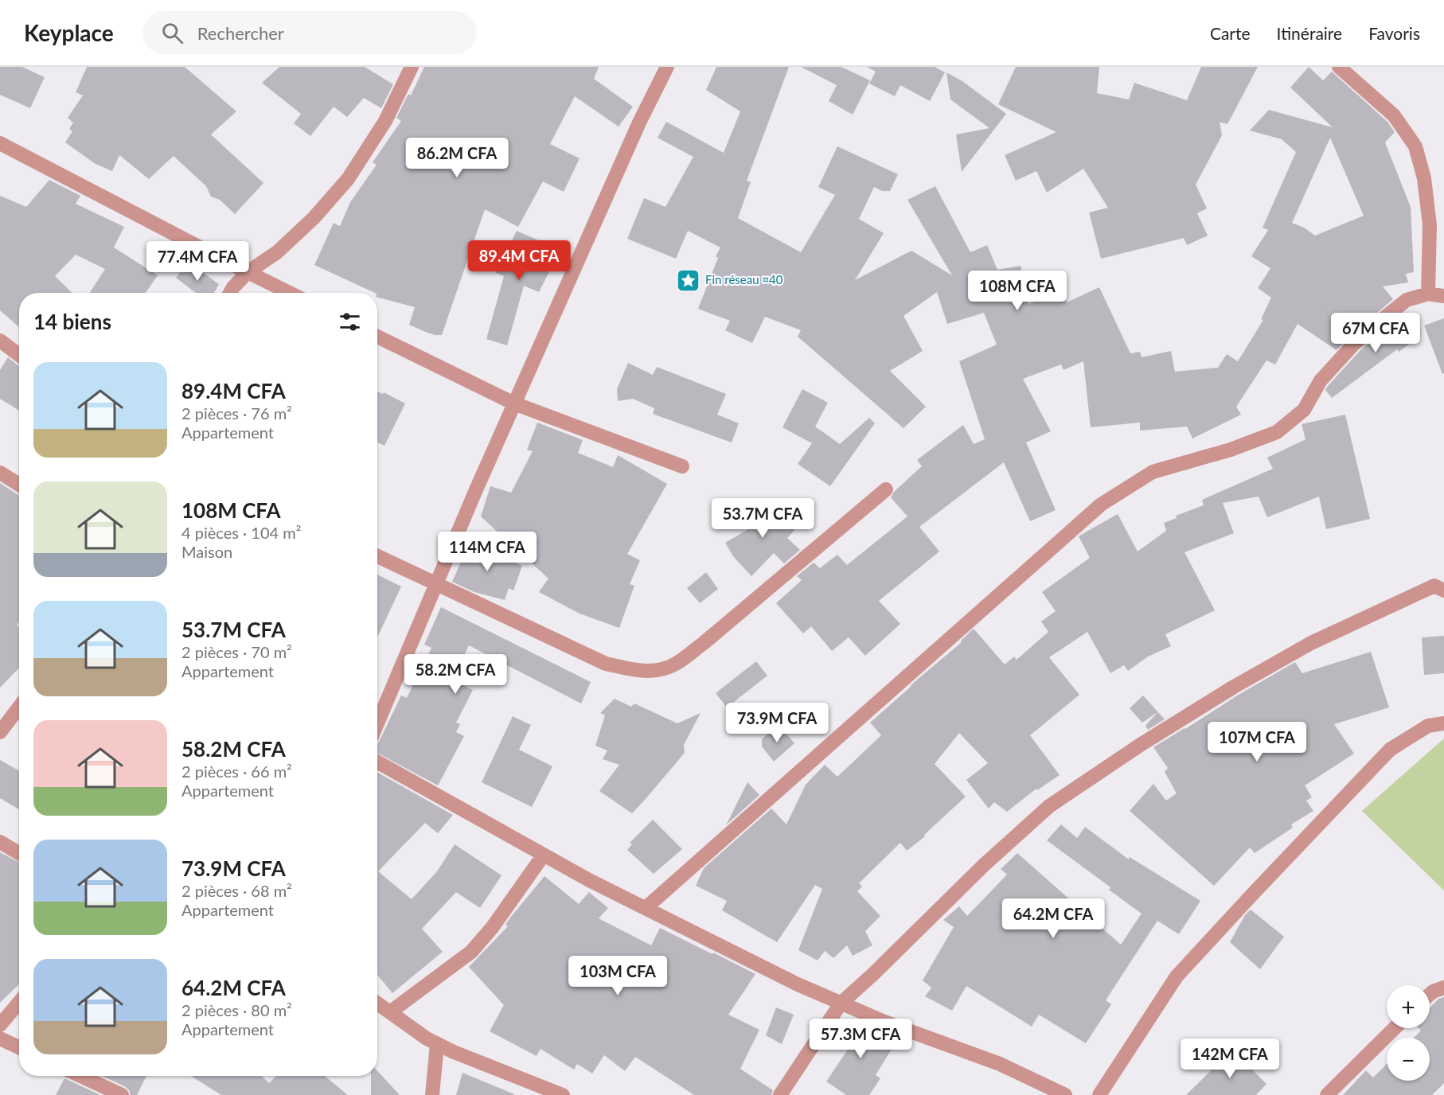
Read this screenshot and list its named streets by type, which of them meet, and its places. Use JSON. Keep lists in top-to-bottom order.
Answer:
{
  "places": {
    "place": ["Fin réseau ¤40"]
  },
  "page": {
    "header": "Keyplace",
    "search": "Rechercher",
    "nav": ["Carte", "Itinéraire", "Favoris"],
    "price": [
      "86.2M CFA",
      "89.4M CFA",
      "77.4M CFA",
      "108M CFA",
      "67M CFA",
      "53.7M CFA",
      "114M CFA",
      "58.2M CFA",
      "73.9M CFA",
      "107M CFA",
      "64.2M CFA",
      "103M CFA",
      "57.3M CFA",
      "142M CFA"
    ],
    "heading": "14 biens",
    "list": [
      {
        "name": "89.4M CFA",
        "note": "2 pièces · 76 m² · Appartement"
      },
      {
        "name": "108M CFA",
        "note": "4 pièces · 104 m² · Maison"
      },
      {
        "name": "53.7M CFA",
        "note": "2 pièces · 70 m² · Appartement"
      },
      {
        "name": "58.2M CFA",
        "note": "2 pièces · 66 m² · Appartement"
      },
      {
        "name": "73.9M CFA",
        "note": "2 pièces · 68 m² · Appartement"
      },
      {
        "name": "64.2M CFA",
        "note": "2 pièces · 80 m² · Appartement"
      }
    ],
    "map_buttons": ["+", "−"]
  }
}
